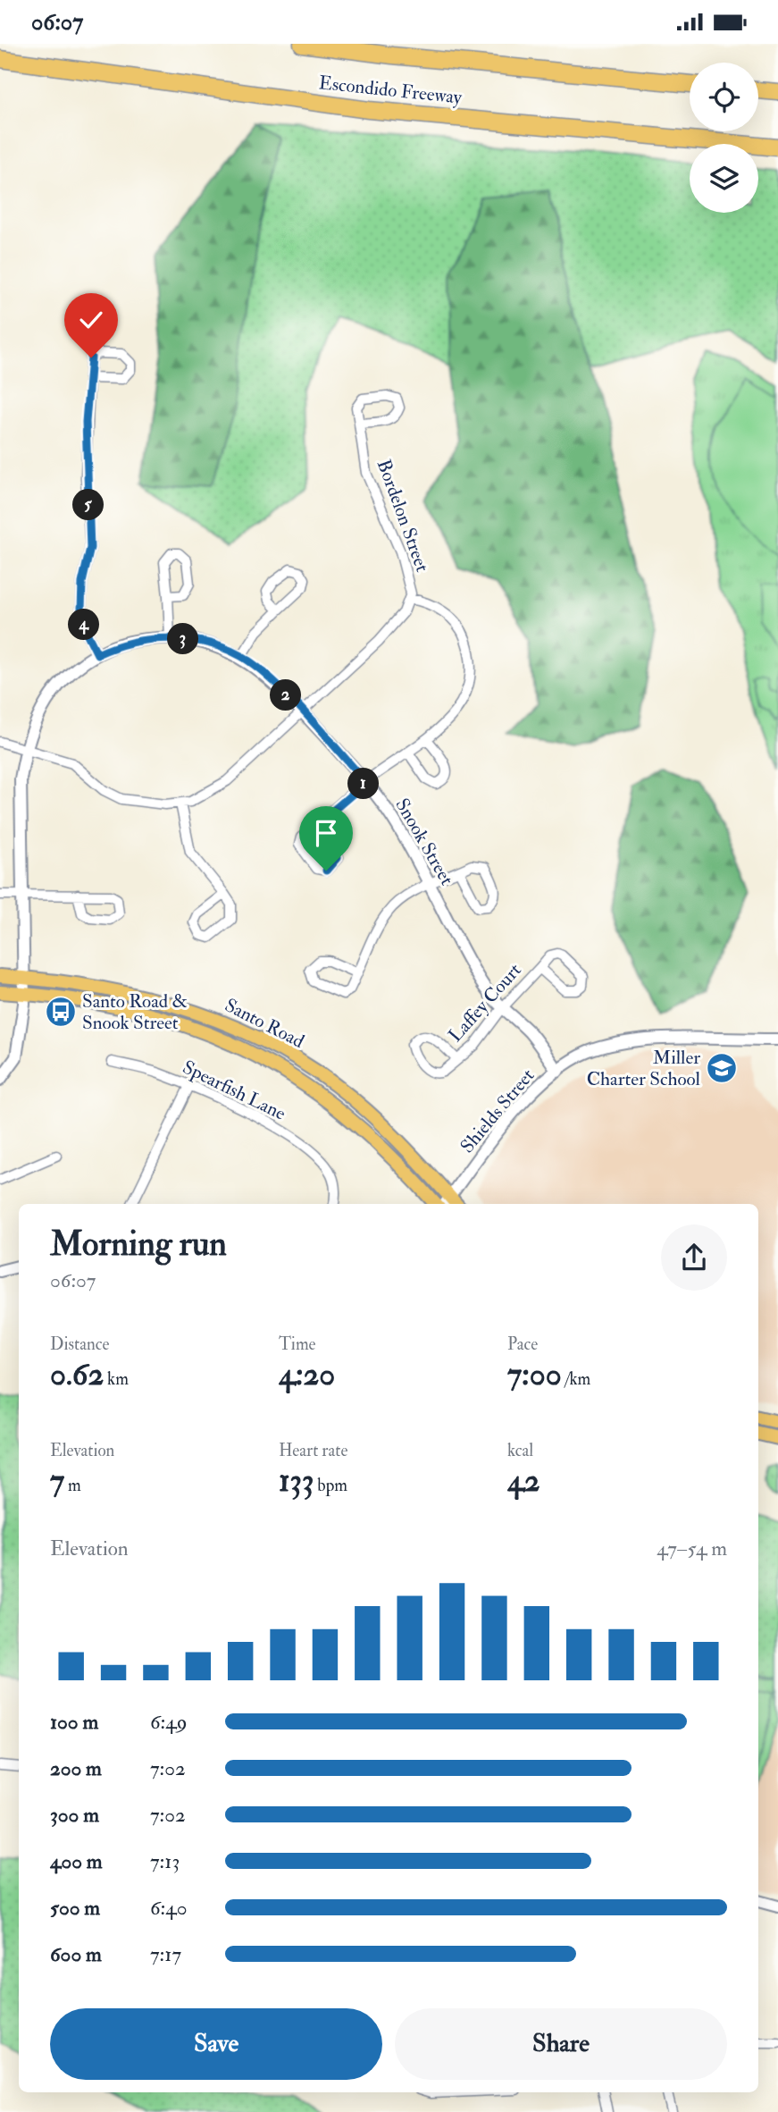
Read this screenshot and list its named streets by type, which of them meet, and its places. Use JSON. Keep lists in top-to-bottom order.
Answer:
{
  "streets": {
    "highway": ["Escondido Freeway"],
    "main road": ["Santo Road"],
    "street": [
      "Bordelon Street",
      "Snook Street",
      "Laffey Court",
      "Spearfish Lane",
      "Shields Street"
    ]
  },
  "crossings": [
    ["Bordelon Street", "Snook Street"],
    ["Snook Street", "Laffey Court"],
    ["Snook Street", "Santo Road"],
    ["Snook Street", "Shields Street"],
    ["Santo Road", "Shields Street"]
  ],
  "places": {
    "bus stop": ["Santo Road & Snook Street"],
    "school or university": ["Miller Charter School"]
  },
  "page": {
    "status": "06:07",
    "pins": [
      "5",
      "4",
      "3",
      "2",
      "1"
    ],
    "heading": ["Morning run", "06:07"],
    "stats": [
      ["Distance", "0.62 km"],
      ["Time", "4:20"],
      ["Pace", "7:00 /km"],
      ["Elevation", "7 m"],
      ["Heart rate", "133 bpm"],
      ["kcal", "42"]
    ],
    "chart": ["Elevation", "47–54 m"],
    "list": [
      {
        "name": "100 m",
        "note": "6:49"
      },
      {
        "name": "200 m",
        "note": "7:02"
      },
      {
        "name": "300 m",
        "note": "7:02"
      },
      {
        "name": "400 m",
        "note": "7:13"
      },
      {
        "name": "500 m",
        "note": "6:40"
      },
      {
        "name": "600 m",
        "note": "7:17"
      }
    ],
    "buttons": ["Save", "Share"]
  }
}
